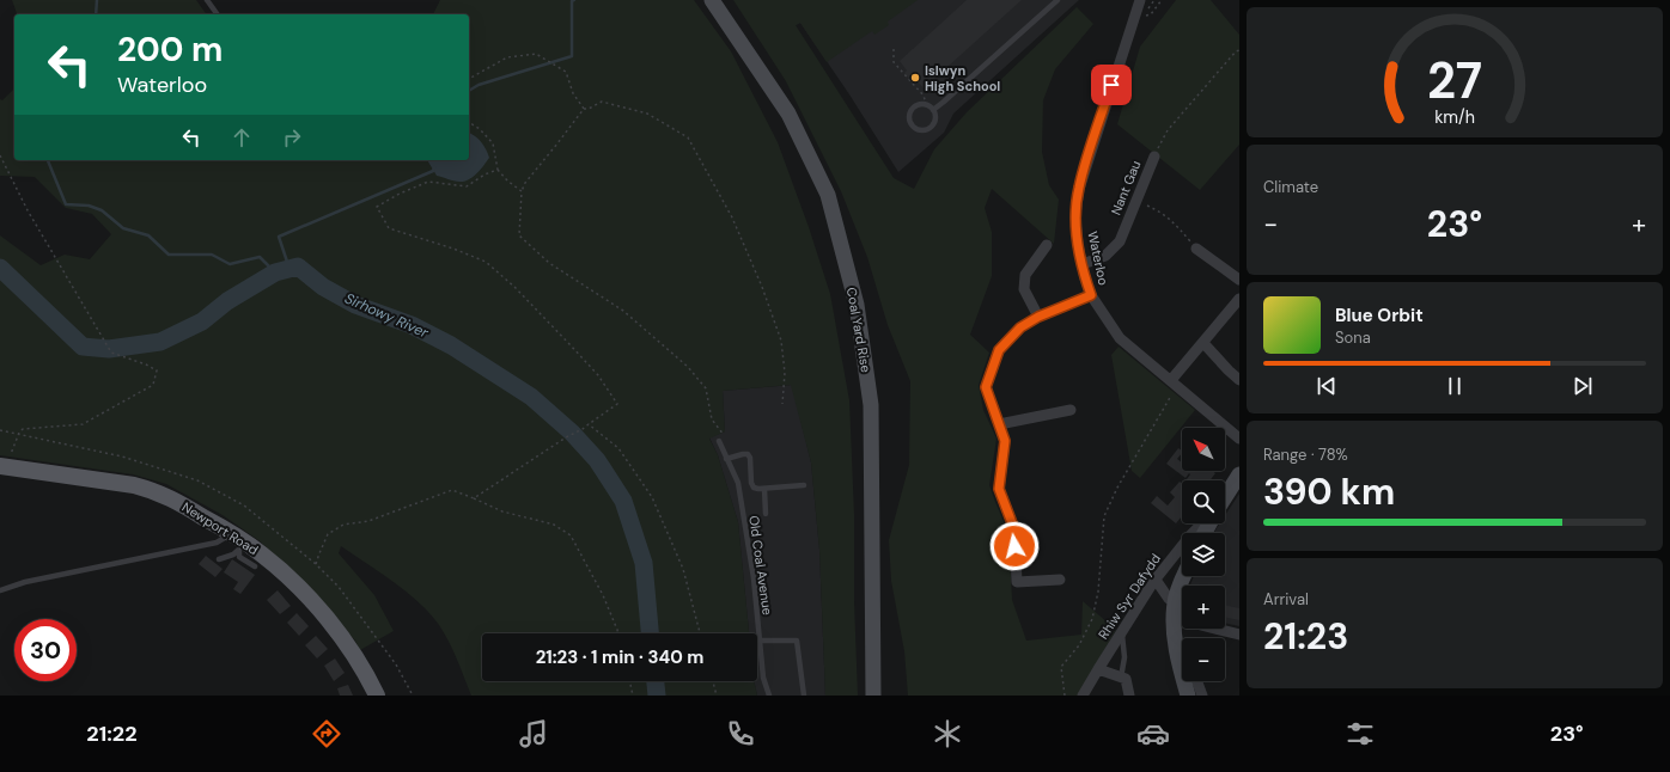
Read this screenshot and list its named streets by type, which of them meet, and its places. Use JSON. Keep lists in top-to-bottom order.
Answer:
{
  "streets": {
    "main road": ["Coal Yard Rise", "Newport Road"],
    "street": ["Nant Gau", "Waterloo", "Rhiw Syr Dafydd"],
    "lane": ["Old Coal Avenue"]
  },
  "crossings": [
    ["Nant Gau", "Waterloo"]
  ],
  "water": ["Sirhowy River"],
  "places": ["Islwyn High School"],
  "north": "top left",
  "page": {
    "turn": ["200 m", "Waterloo"],
    "tile": [
      "Climate",
      ["Range · 78%", "390 km"],
      ["Arrival", "21:23"]
    ],
    "heat": ["−", "23°", "+"],
    "song": ["Blue Orbit", "Sona"],
    "map_buttons": ["+", "−"],
    "limit": "30",
    "trip": "21:23 · 1 min · 340 m",
    "tabs": ["21:22", "23°"],
    "gauge": ["27", "km/h"]
  }
}
